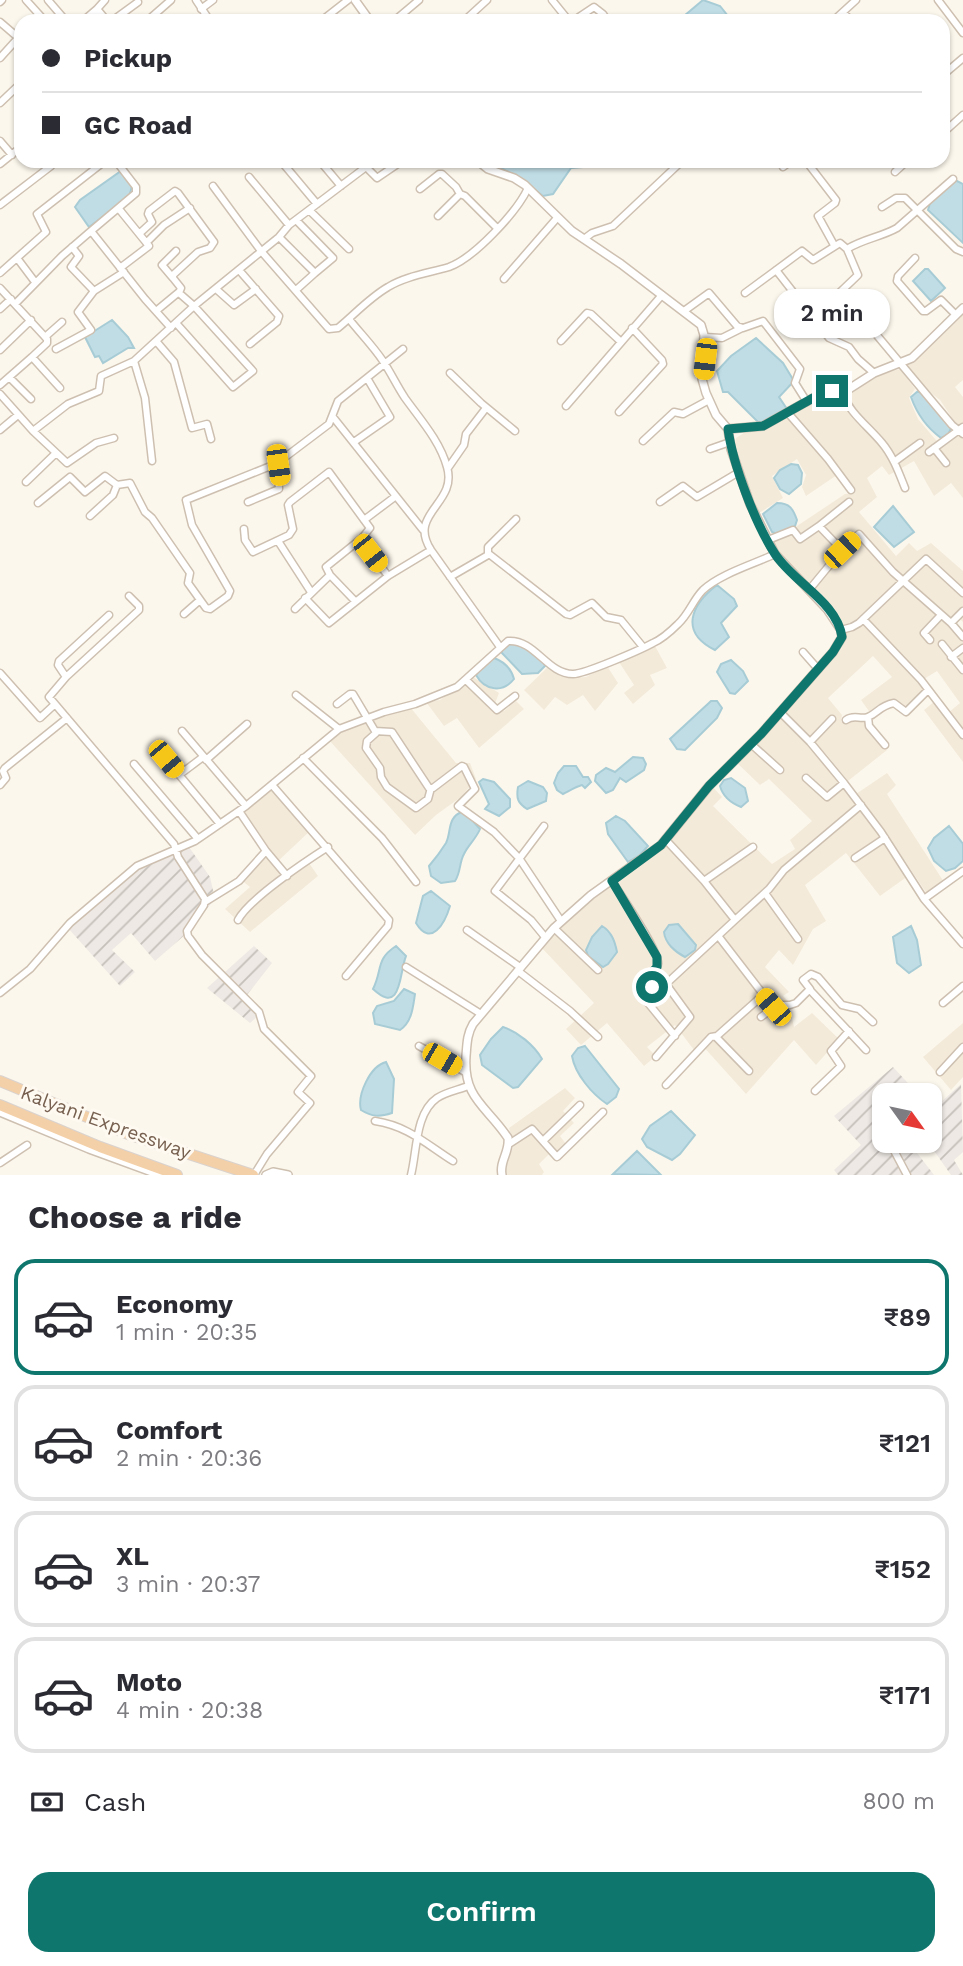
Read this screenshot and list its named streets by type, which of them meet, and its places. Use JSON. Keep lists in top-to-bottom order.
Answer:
{
  "streets": {
    "highway": ["Kalyani Expressway"]
  },
  "north": "bottom right",
  "page": {
    "banner": ["Pickup", "GC Road"],
    "bubble": "2 min",
    "heading": "Choose a ride",
    "list": [
      {
        "name": "Economy",
        "note": "1 min · 20:35",
        "value": "₹89"
      },
      {
        "name": "Comfort",
        "note": "2 min · 20:36",
        "value": "₹121"
      },
      {
        "name": "XL",
        "note": "3 min · 20:37",
        "value": "₹152"
      },
      {
        "name": "Moto",
        "note": "4 min · 20:38",
        "value": "₹171"
      }
    ],
    "pay": ["Cash", "800 m"],
    "buttons": "Confirm"
  }
}
